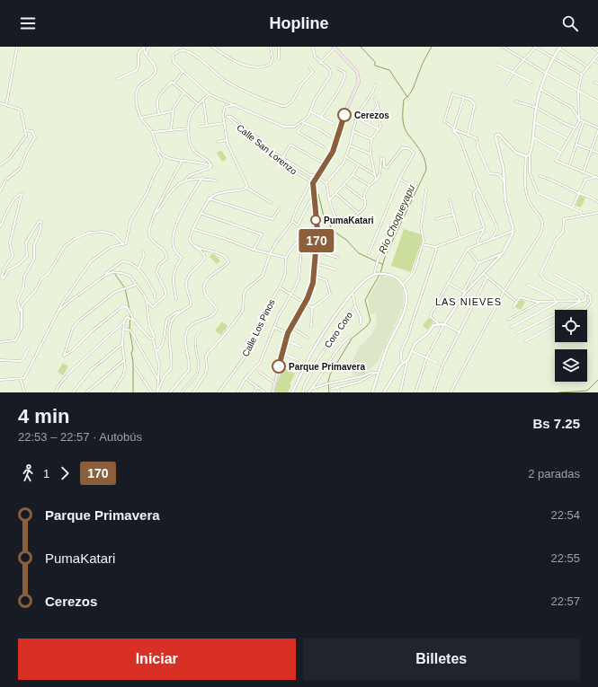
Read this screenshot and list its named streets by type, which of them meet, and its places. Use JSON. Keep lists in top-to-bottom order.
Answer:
{
  "streets": {
    "street": ["Calle San Lorenzo", "Calle Los Pinos", "Coro Coro"]
  },
  "districts": ["LAS NIEVES"],
  "water": ["Río Choqueyapu"],
  "places": ["Cerezos", "PumaKatari", "Parque Primavera"],
  "lines": ["bus line 170"],
  "page": {
    "header": "Hopline",
    "on_map": "170",
    "heading": ["4 min", "22:53 – 22:57 · Autobús", "Bs 7.25"],
    "legs": ["1", "170", "2 paradas"],
    "list": [
      {
        "name": "Parque Primavera",
        "value": "22:54"
      },
      {
        "name": "PumaKatari",
        "value": "22:55"
      },
      {
        "name": "Cerezos",
        "value": "22:57"
      }
    ],
    "buttons": ["Iniciar", "Billetes"]
  }
}
